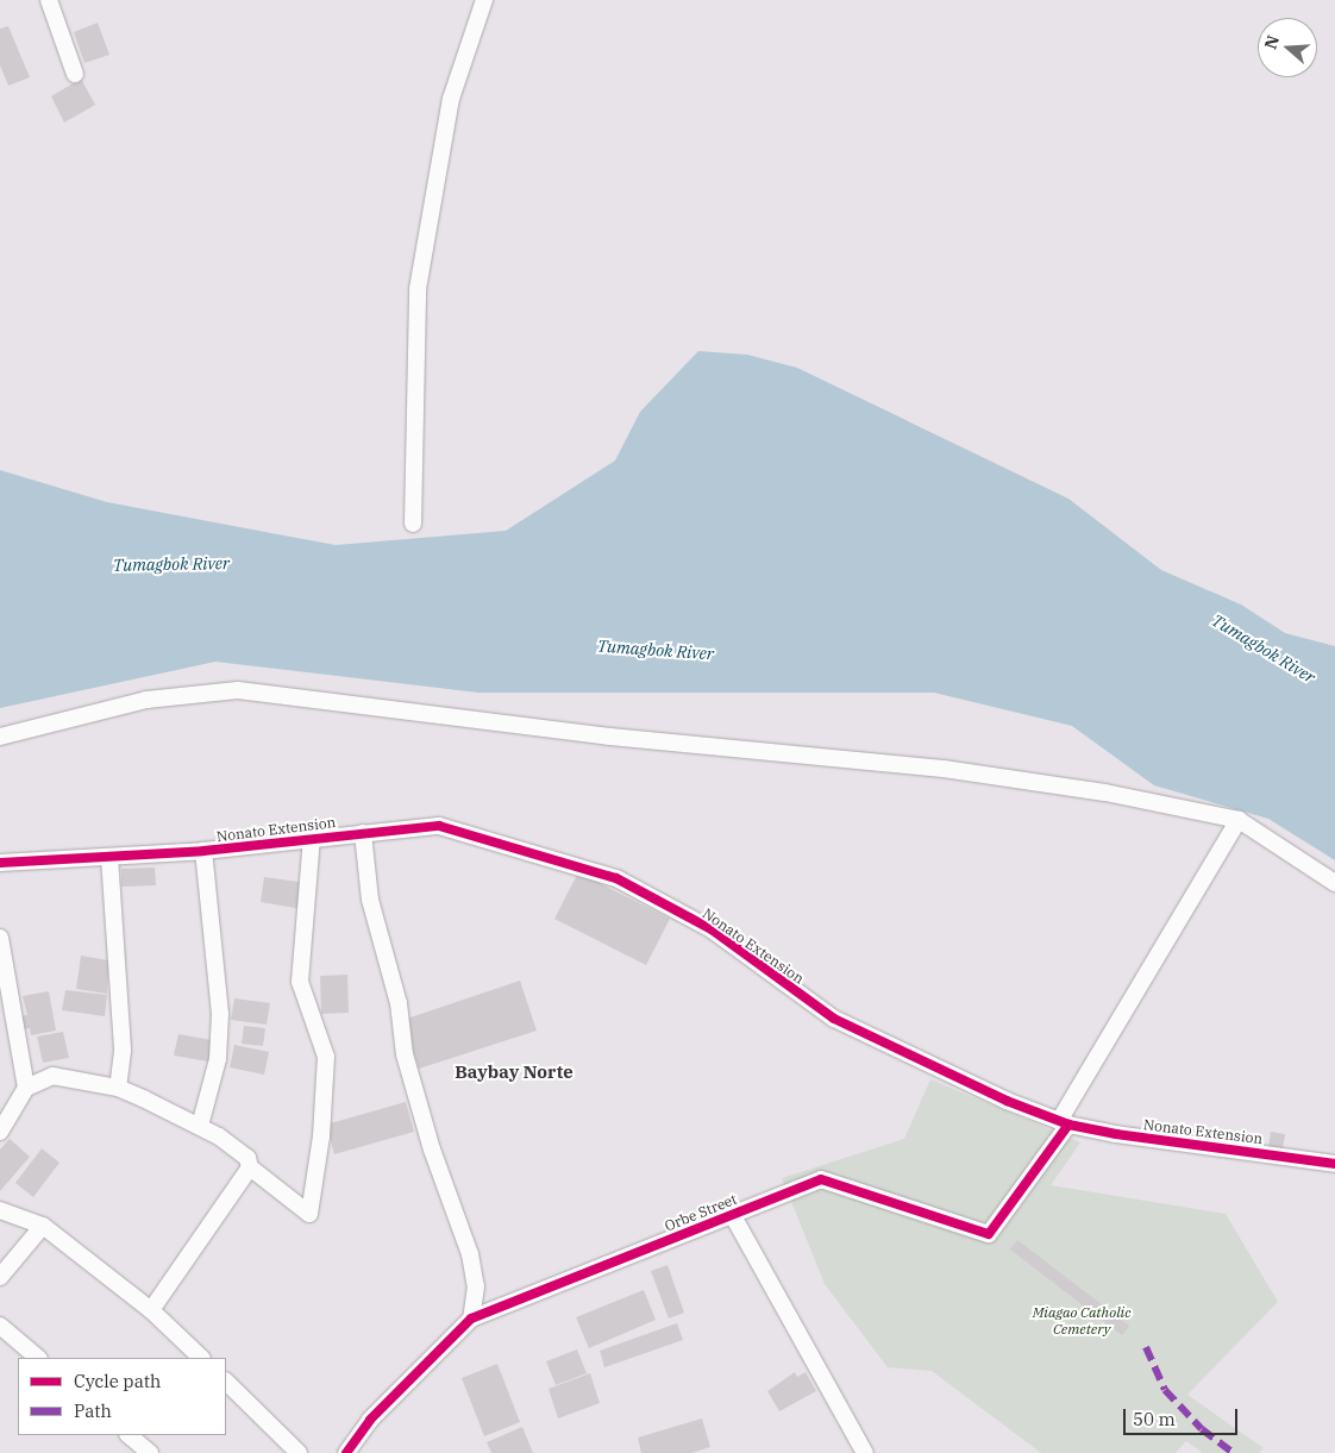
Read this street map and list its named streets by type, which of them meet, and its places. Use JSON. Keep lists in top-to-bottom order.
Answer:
{
  "streets": {
    "street": ["Nonato Extension", "Orbe Street"]
  },
  "crossings": [
    ["Nonato Extension", "Orbe Street"]
  ],
  "districts": ["Baybay Norte"],
  "water": ["Tumagbok River"],
  "parks": ["Miagao Catholic Cemetery"],
  "legend": ["Cycle path", "Path"],
  "scale_bar": "50 m",
  "north": "left"
}
